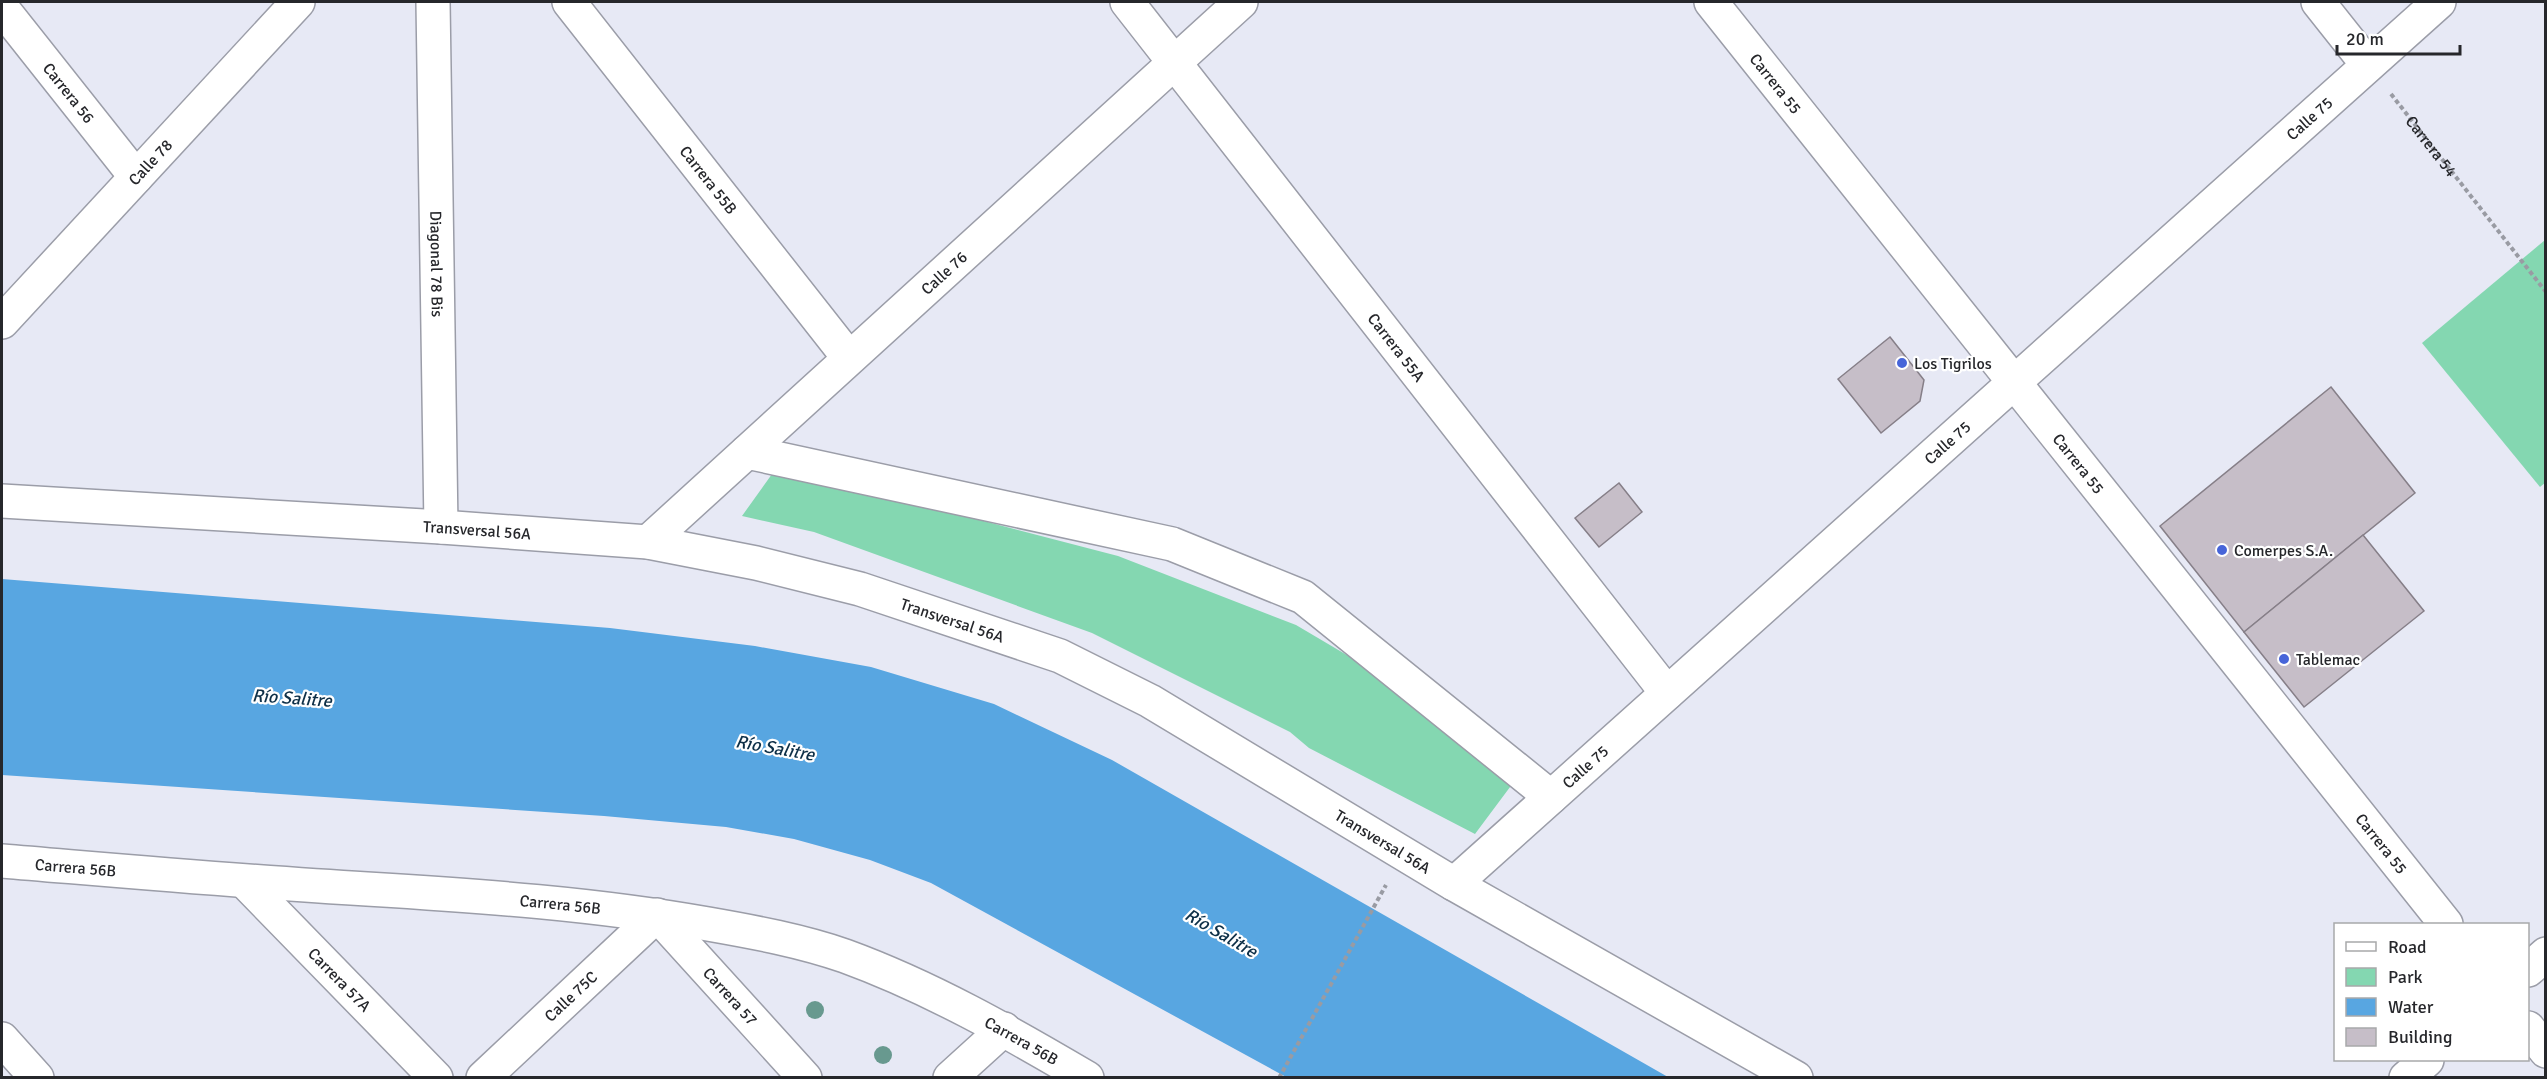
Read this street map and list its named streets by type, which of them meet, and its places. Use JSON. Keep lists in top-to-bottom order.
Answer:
{
  "streets": {
    "street": [
      "Carrera 55",
      "Carrera 56",
      "Calle 75",
      "Calle 78",
      "Carrera 55B",
      "Diagonal 78 Bis",
      "Calle 76",
      "Carrera 55A",
      "Transversal 56A",
      "Carrera 56B",
      "Carrera 57A",
      "Calle 75C",
      "Carrera 57"
    ],
    "path": ["Carrera 54"]
  },
  "crossings": [
    ["Carrera 55", "Calle 75"],
    ["Carrera 56", "Calle 78"],
    ["Calle 75", "Carrera 54"],
    ["Calle 75", "Carrera 55A"],
    ["Calle 75", "Transversal 56A"],
    ["Carrera 55B", "Calle 76"],
    ["Diagonal 78 Bis", "Transversal 56A"],
    ["Calle 76", "Carrera 55A"],
    ["Calle 76", "Transversal 56A"],
    ["Carrera 56B", "Carrera 57A"],
    ["Carrera 56B", "Calle 75C"],
    ["Carrera 56B", "Carrera 57"],
    ["Calle 75C", "Carrera 57"]
  ],
  "water": ["Río Salitre"],
  "places": ["Los Tigrilos", "Comerpes S.A.", "Tablemac"],
  "legend": [
    "Road",
    "Park",
    "Water",
    "Building"
  ],
  "scale_bar": "20 m"
}
